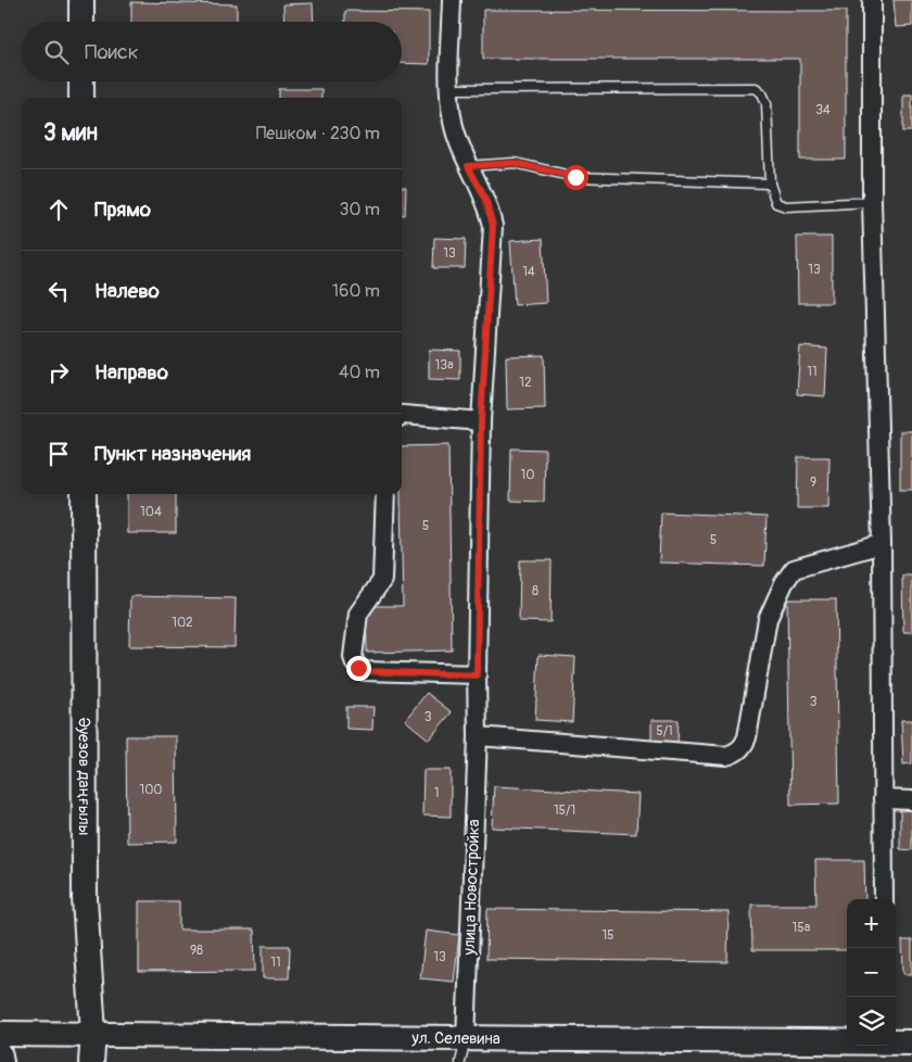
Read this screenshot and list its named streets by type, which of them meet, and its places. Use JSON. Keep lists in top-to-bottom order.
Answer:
{
  "streets": {
    "main road": ["Әуезов даңғылы", "ул. Селевина"],
    "street": ["улица Новостройка"]
  },
  "crossings": [
    ["Әуезов даңғылы", "ул. Селевина"],
    ["улица Новостройка", "ул. Селевина"]
  ],
  "house_numbers": [
    "34",
    "13",
    "13",
    "14",
    "13а",
    "11",
    "12",
    "10",
    "9",
    "104",
    "5",
    "5",
    "8",
    "102",
    "3",
    "3",
    "5/1",
    "100",
    "1",
    "15/1",
    "15а",
    "15",
    "98",
    "13",
    "11"
  ],
  "page": {
    "search": "Поиск",
    "heading": ["3 мин", "Пешком · 230 m"],
    "list": [
      ["Прямо", "30 m"],
      ["Налево", "160 m"],
      ["Направо", "40 m"],
      "Пункт назначения"
    ],
    "map_buttons": ["+", "−"]
  }
}
